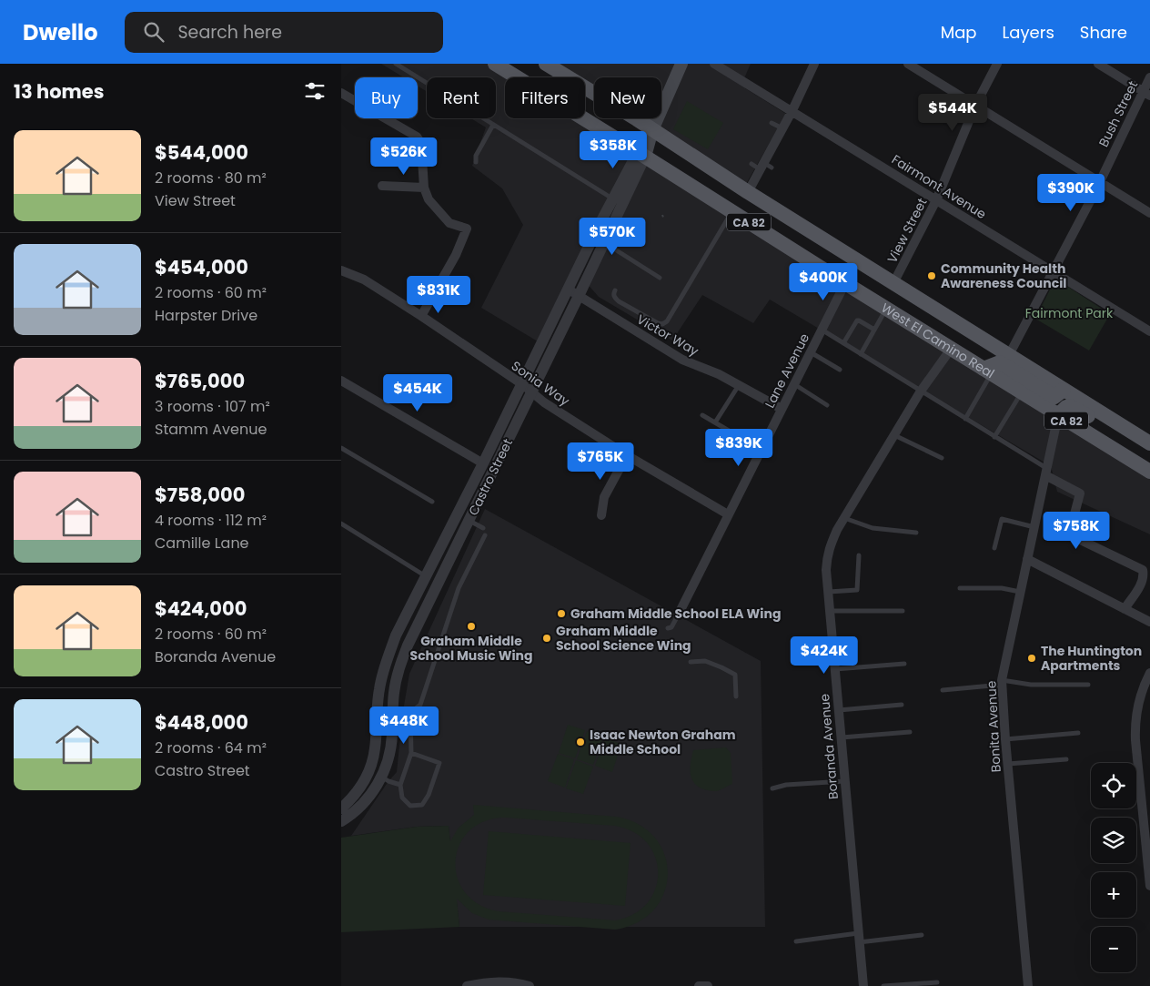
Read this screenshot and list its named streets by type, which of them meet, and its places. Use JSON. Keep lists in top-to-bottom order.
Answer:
{
  "streets": {
    "main road": ["CA 82", "West El Camino Real", "Castro Street"],
    "street": [
      "Bush Street",
      "Fairmont Avenue",
      "View Street",
      "Victor Way",
      "Lane Avenue",
      "Sonia Way",
      "Bonita Avenue",
      "Boranda Avenue"
    ]
  },
  "crossings": [
    ["Bush Street", "Fairmont Avenue"],
    ["Bush Street", "West El Camino Real"],
    ["Fairmont Avenue", "View Street"],
    ["View Street", "West El Camino Real"],
    ["Victor Way", "Lane Avenue"],
    ["Victor Way", "Castro Street"],
    ["West El Camino Real", "Lane Avenue"],
    ["West El Camino Real", "Castro Street"],
    ["West El Camino Real", "Bonita Avenue"],
    ["West El Camino Real", "Boranda Avenue"],
    ["Lane Avenue", "Sonia Way"],
    ["Sonia Way", "Castro Street"]
  ],
  "parks": ["Fairmont Park"],
  "places": [
    "Community Health Awareness Council",
    "Graham Middle School ELA Wing",
    "Graham Middle School Music Wing",
    "Graham Middle School Science Wing",
    "The Huntington Apartments",
    "Isaac Newton Graham Middle School"
  ],
  "page": {
    "header": "Dwello",
    "search": "Search here",
    "nav": ["Map", "Layers", "Share"],
    "heading": "13 homes",
    "chip": [
      "Buy",
      "Rent",
      "Filters",
      "New"
    ],
    "price": [
      "$544K",
      "$358K",
      "$526K",
      "$390K",
      "$570K",
      "$400K",
      "$831K",
      "$454K",
      "$839K",
      "$765K",
      "$758K",
      "$424K",
      "$448K"
    ],
    "list": [
      {
        "name": "$544,000",
        "note": "2 rooms · 80 m² · View Street"
      },
      {
        "name": "$454,000",
        "note": "2 rooms · 60 m² · Harpster Drive"
      },
      {
        "name": "$765,000",
        "note": "3 rooms · 107 m² · Stamm Avenue"
      },
      {
        "name": "$758,000",
        "note": "4 rooms · 112 m² · Camille Lane"
      },
      {
        "name": "$424,000",
        "note": "2 rooms · 60 m² · Boranda Avenue"
      },
      {
        "name": "$448,000",
        "note": "2 rooms · 64 m² · Castro Street"
      }
    ],
    "map_buttons": ["+", "−"]
  }
}
